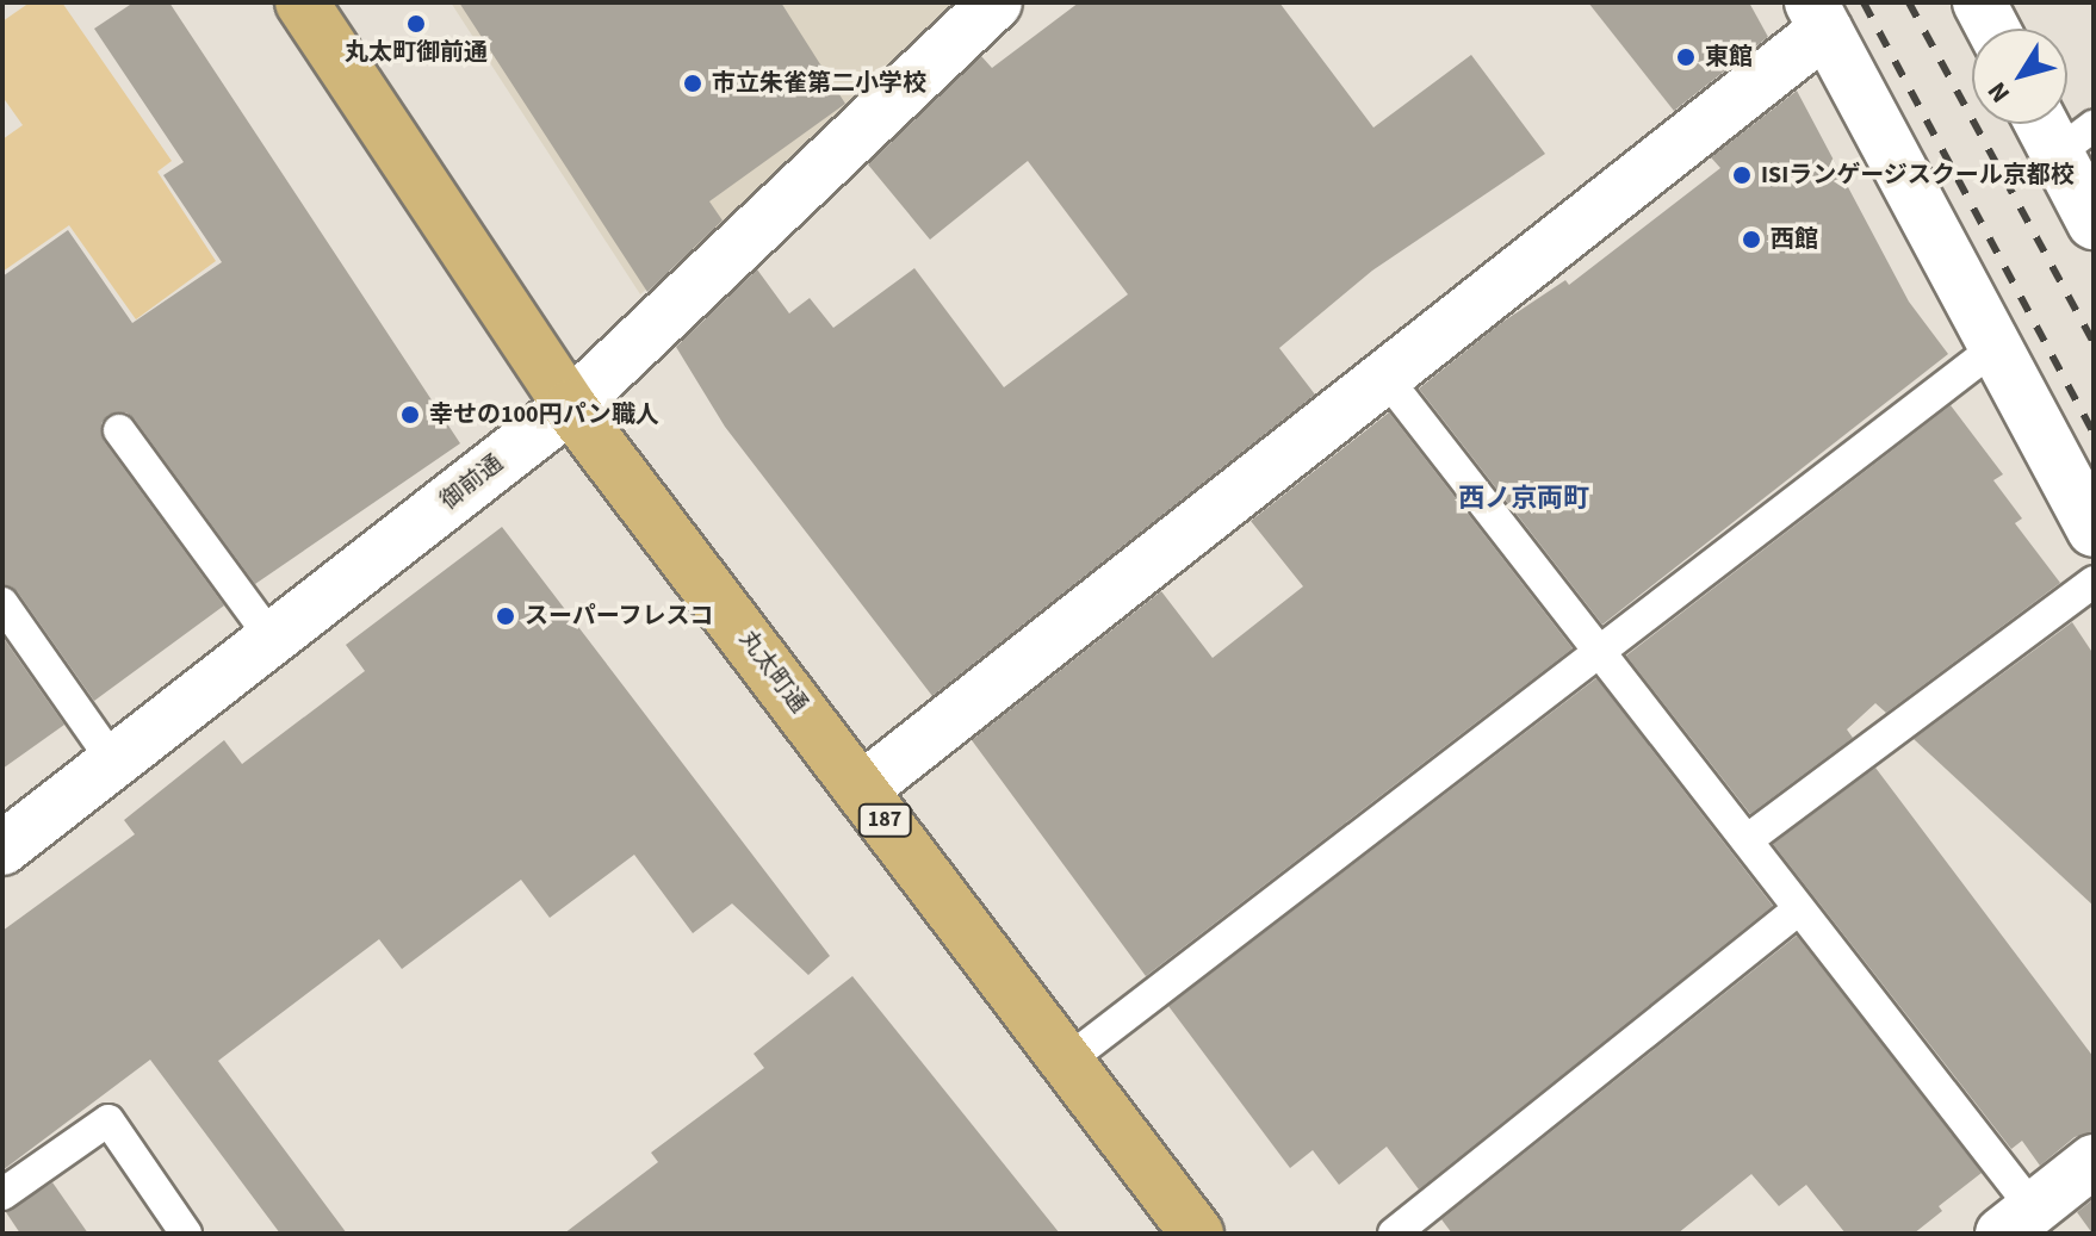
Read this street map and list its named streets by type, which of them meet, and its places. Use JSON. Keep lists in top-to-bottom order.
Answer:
{
  "streets": {
    "main road": ["丸太町通", "187"],
    "street": ["御前通"]
  },
  "crossings": [
    ["御前通", "丸太町通"]
  ],
  "districts": ["西ノ京両町"],
  "places": [
    "丸太町御前通",
    "東館",
    "市立朱雀第二小学校",
    "ISIランゲージスクール京都校",
    "西館",
    "幸せの100円パン職人",
    "スーパーフレスコ"
  ],
  "north": "bottom left"
}
